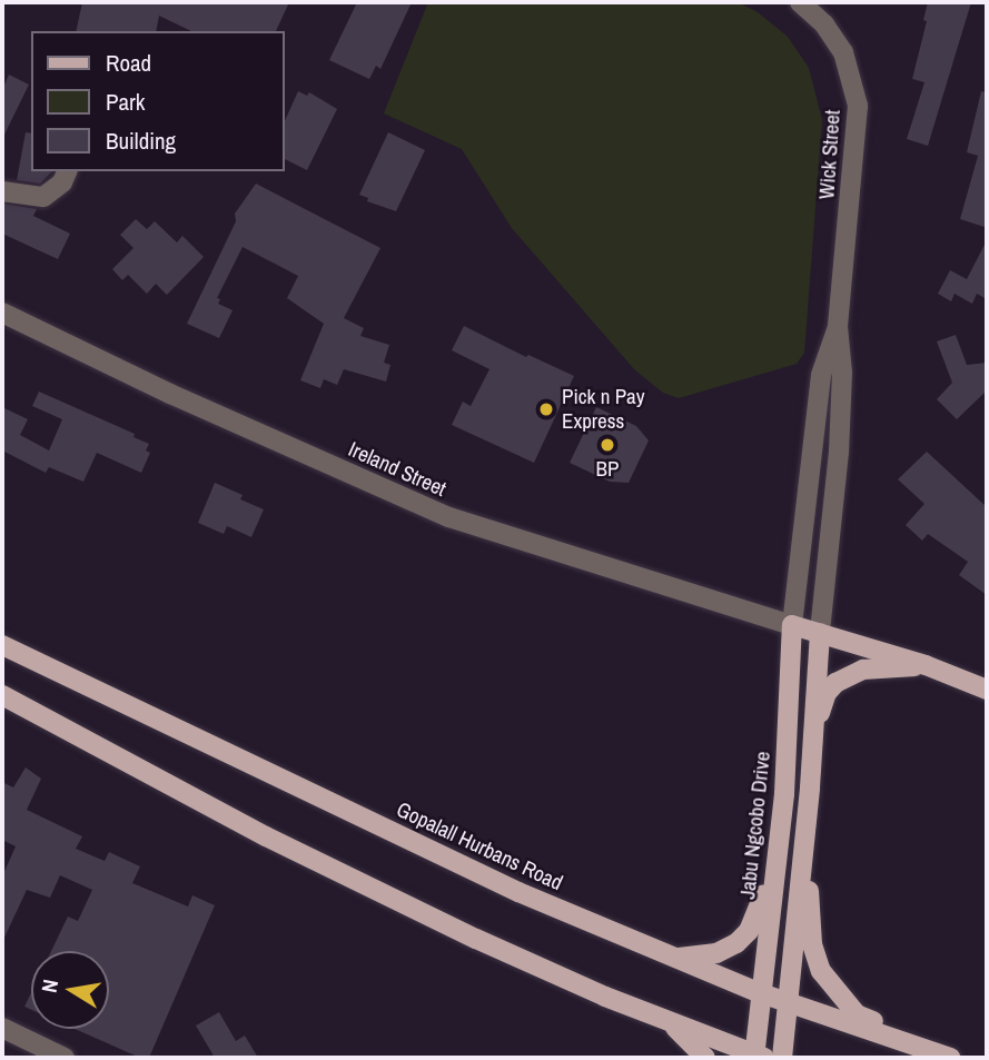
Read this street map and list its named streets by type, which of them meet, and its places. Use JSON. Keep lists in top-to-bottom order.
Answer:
{
  "streets": {
    "main road": ["Jabu Ngcobo Drive", "Gopalall Hurbans Road"],
    "street": ["Wick Street", "Ireland Street"]
  },
  "crossings": [
    ["Wick Street", "Ireland Street"],
    ["Wick Street", "Jabu Ngcobo Drive"],
    ["Ireland Street", "Jabu Ngcobo Drive"],
    ["Jabu Ngcobo Drive", "Gopalall Hurbans Road"]
  ],
  "places": ["Pick n Pay Express", "BP"],
  "legend": ["Road", "Park", "Building"],
  "north": "left"
}
